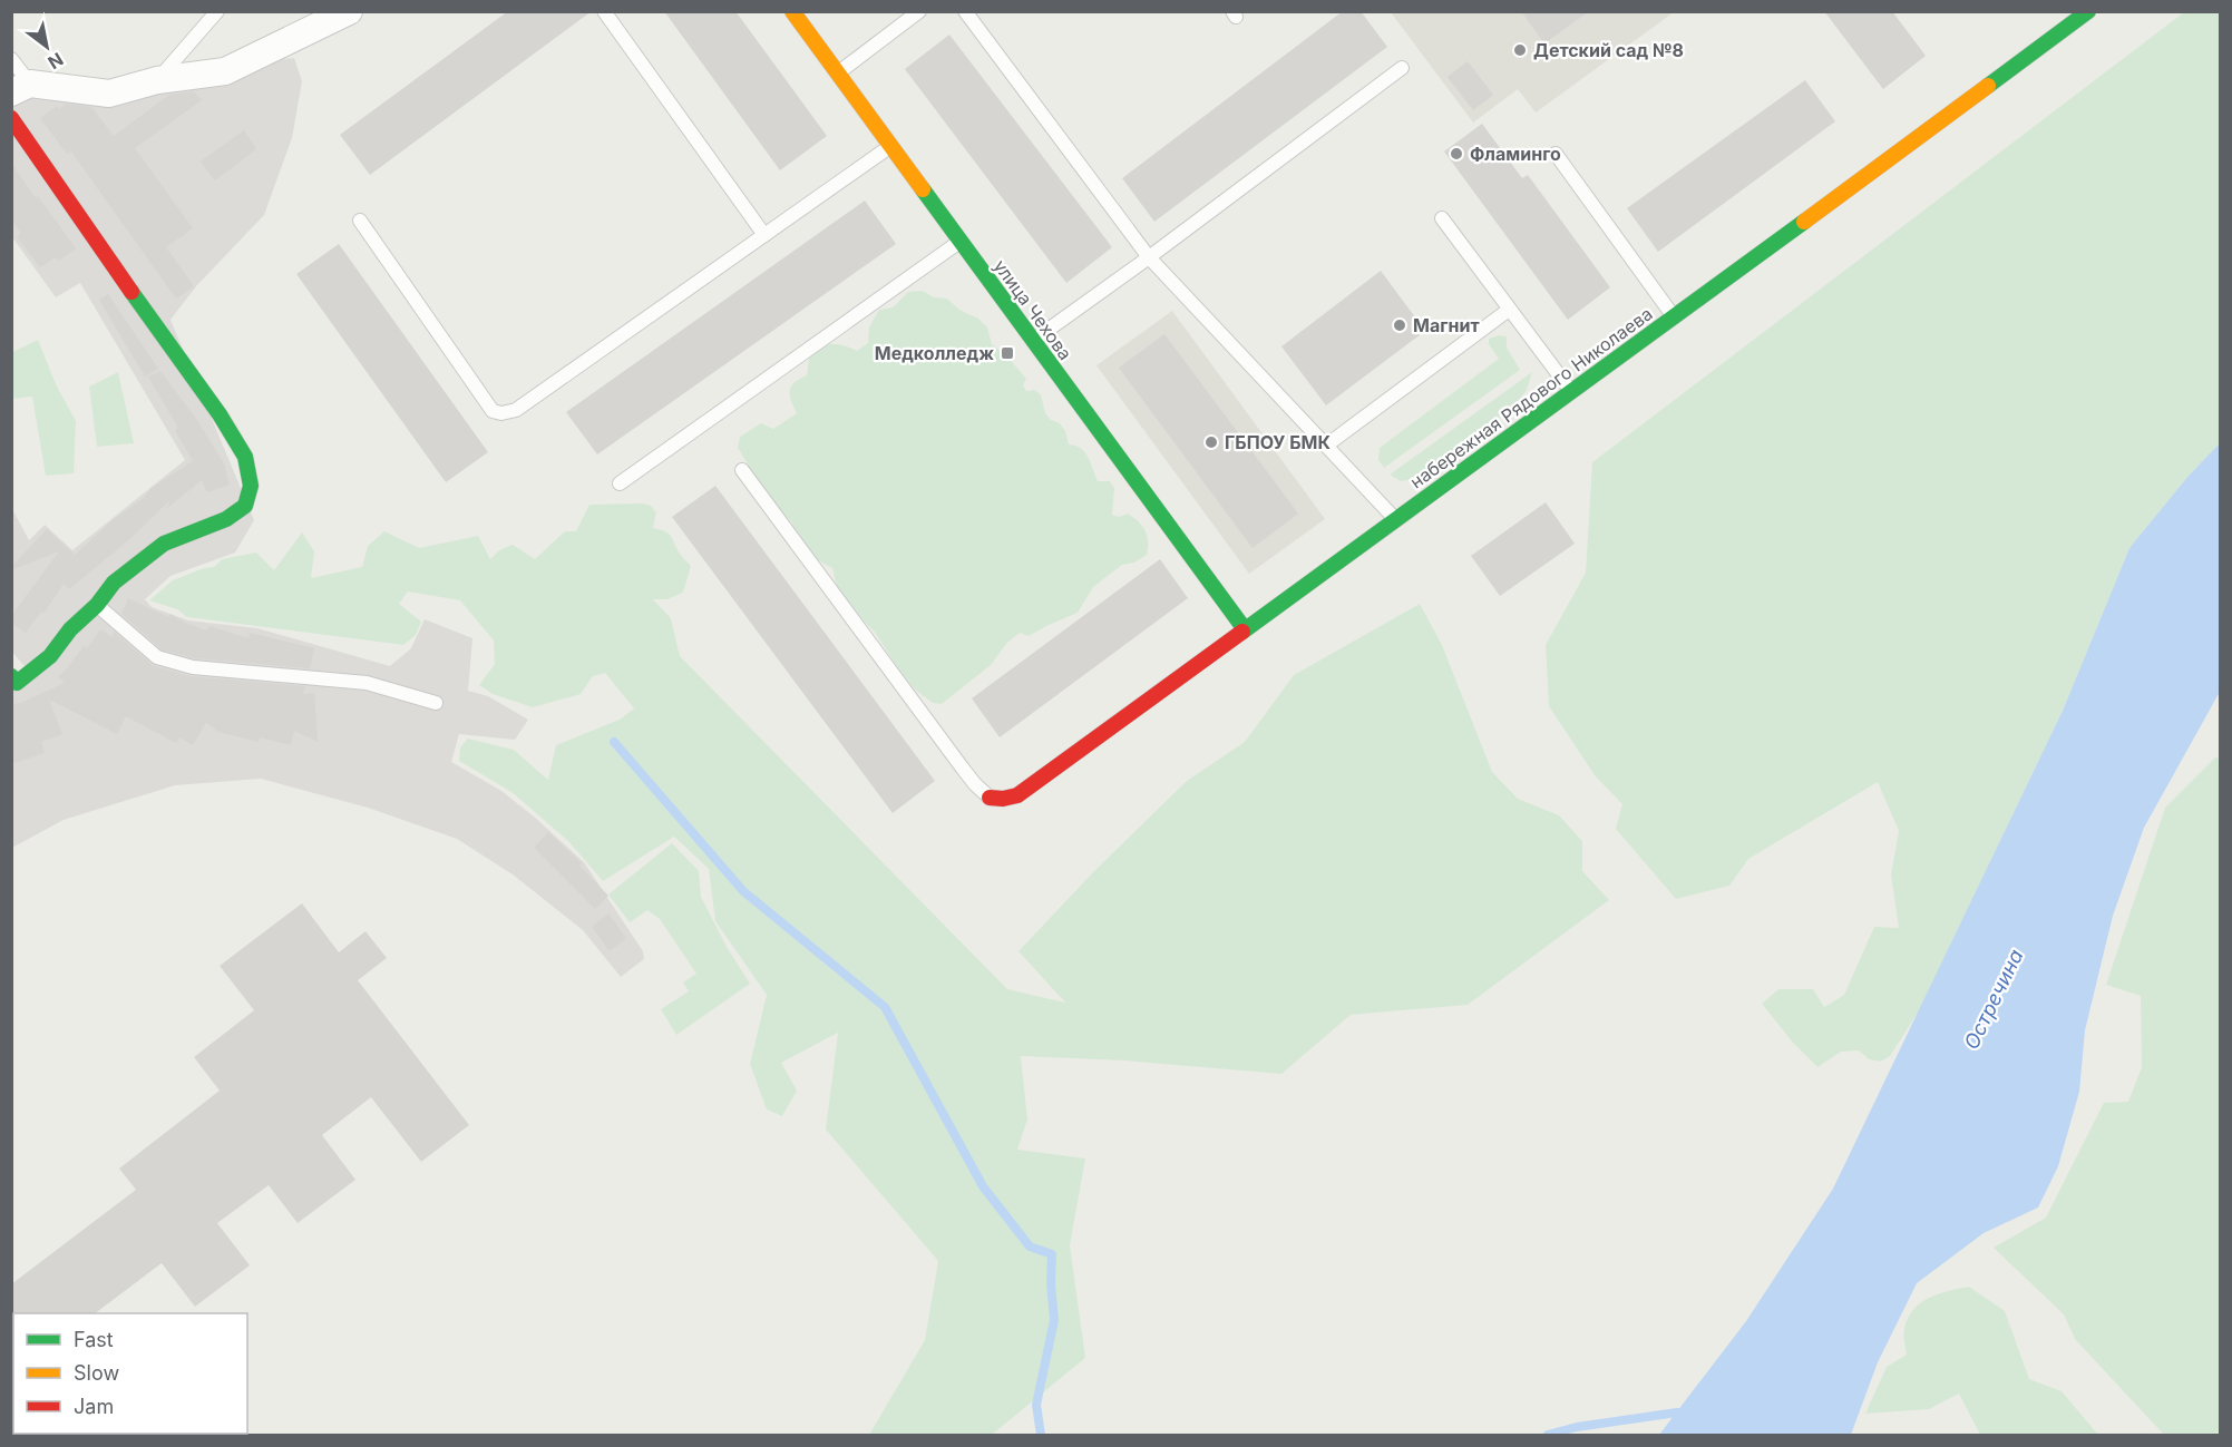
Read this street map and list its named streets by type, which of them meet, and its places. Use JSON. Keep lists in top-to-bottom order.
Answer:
{
  "streets": {
    "street": ["улица Чехова", "набережная Рядового Николаева"]
  },
  "crossings": [
    ["улица Чехова", "набережная Рядового Николаева"]
  ],
  "water": ["Остречина"],
  "places": {
    "other": [
      "Детский сад №8",
      "Фламинго",
      "Магнит",
      "ГБПОУ БМК"
    ],
    "transit": ["Медколледж"]
  },
  "legend": ["Fast", "Slow", "Jam"],
  "north": "bottom right"
}
